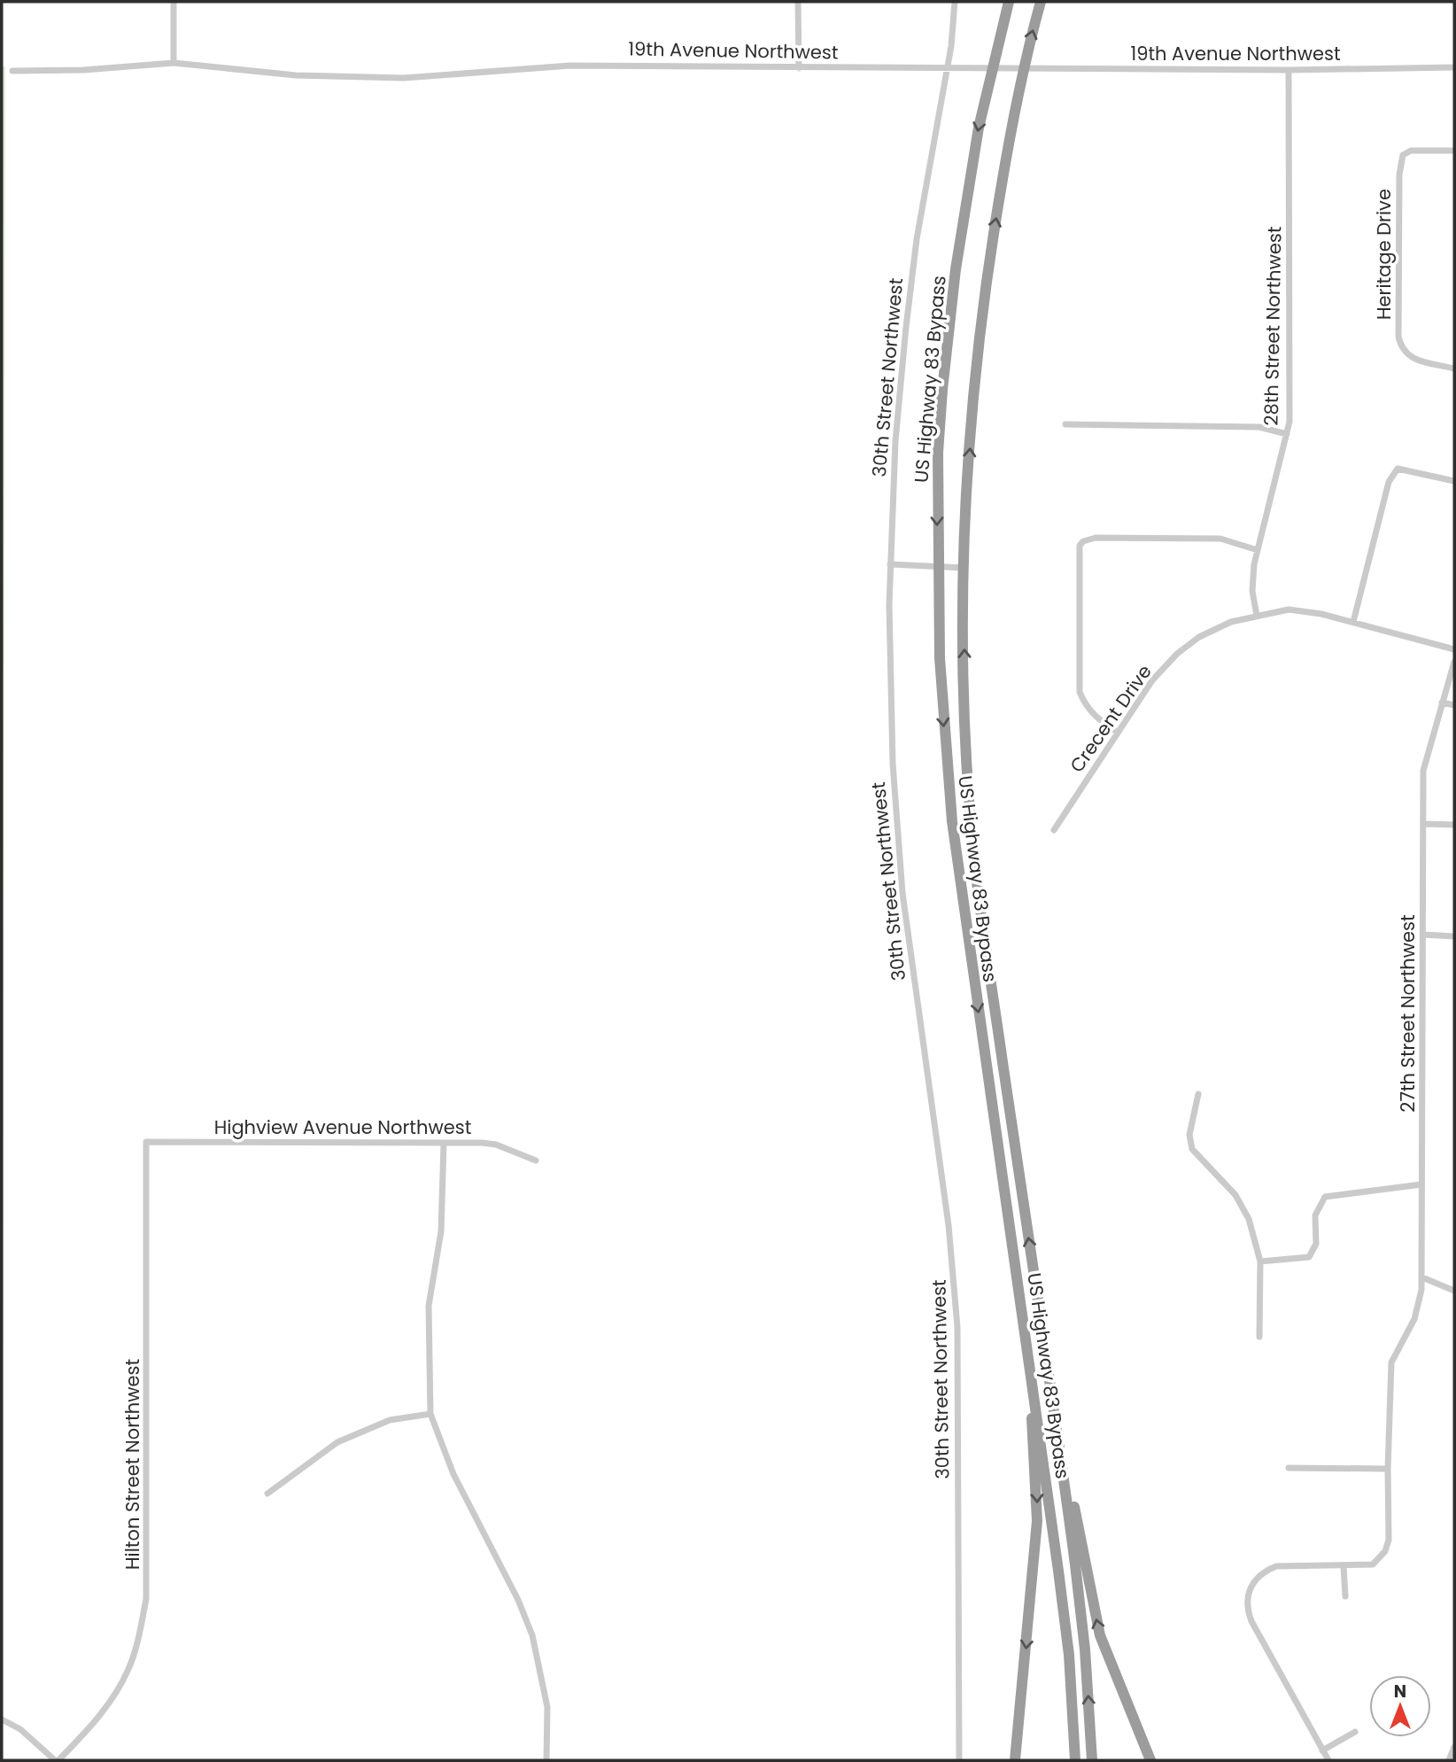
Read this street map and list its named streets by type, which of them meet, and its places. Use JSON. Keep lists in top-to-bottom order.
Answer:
{
  "streets": {
    "highway": ["US Highway 83 Bypass"],
    "street": [
      "19th Avenue Northwest",
      "Heritage Drive",
      "28th Street Northwest",
      "30th Street Northwest",
      "Crecent Drive",
      "27th Street Northwest",
      "Highview Avenue Northwest",
      "Hilton Street Northwest"
    ]
  },
  "crossings": [
    ["19th Avenue Northwest", "28th Street Northwest"],
    ["19th Avenue Northwest", "30th Street Northwest"],
    ["19th Avenue Northwest", "US Highway 83 Bypass"],
    ["28th Street Northwest", "Crecent Drive"],
    ["Highview Avenue Northwest", "Hilton Street Northwest"]
  ],
  "north": "top"
}
